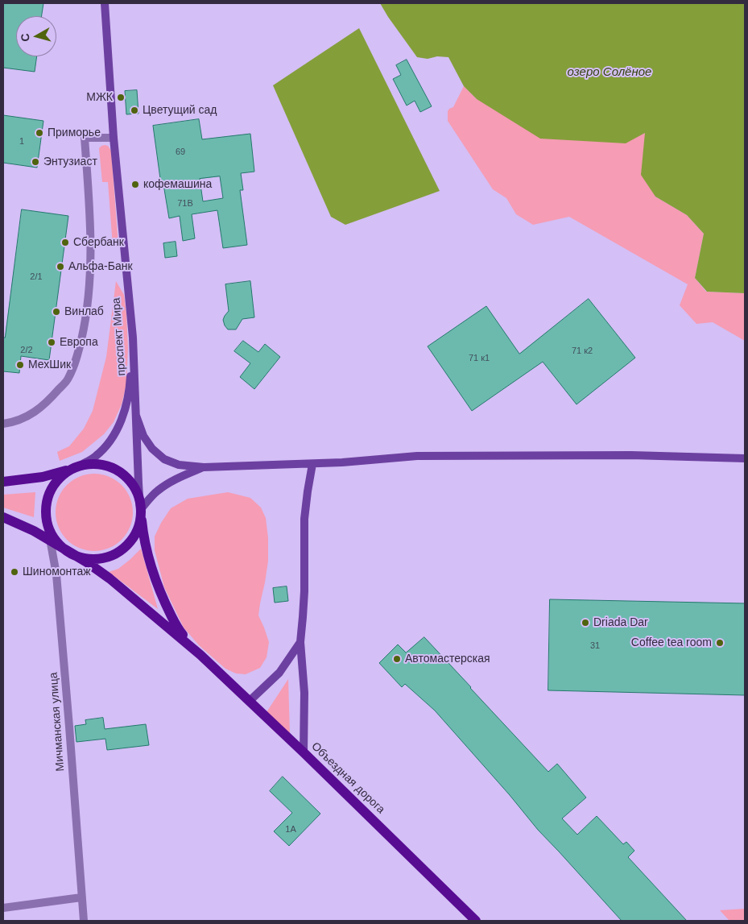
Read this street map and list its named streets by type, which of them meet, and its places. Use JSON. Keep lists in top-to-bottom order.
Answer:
{
  "streets": {
    "main road": ["проспект Мира", "Объездная дорога"],
    "street": ["Мичманская улица"]
  },
  "crossings": [
    ["проспект Мира", "Мичманская улица"],
    ["проспект Мира", "Объездная дорога"]
  ],
  "water": ["озеро Солёное"],
  "places": [
    "МЖК",
    "Цветущий сад",
    "Приморье",
    "Энтузиаст",
    "кофемашина",
    "Сбербанк",
    "Альфа-Банк",
    "Винлаб",
    "Европа",
    "МехШик",
    "Шиномонтаж",
    "Driada Dar",
    "Coffee tea room",
    "Автомастерская"
  ],
  "house_numbers": [
    "1",
    "69",
    "71В",
    "2/1",
    "2/2",
    "71 к2",
    "71 к1",
    "31",
    "1А"
  ],
  "north": "left"
}
